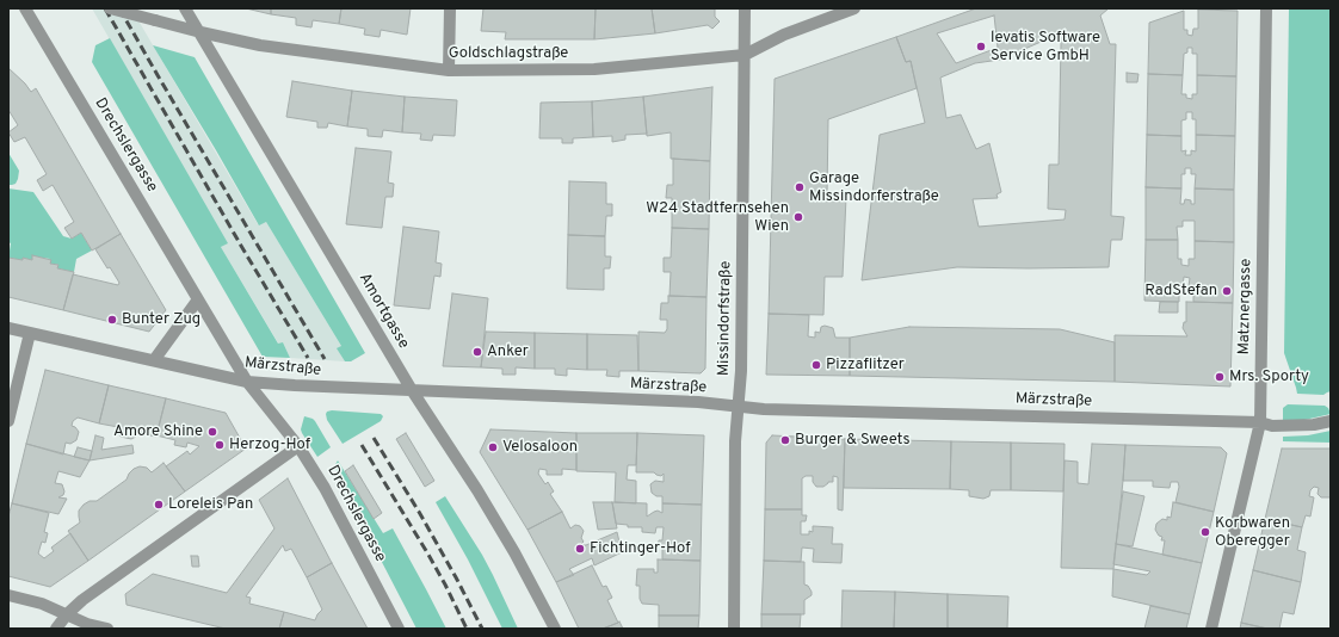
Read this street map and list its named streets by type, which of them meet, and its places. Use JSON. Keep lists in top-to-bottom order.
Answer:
{
  "streets": {
    "street": [
      "Goldschlagstraße",
      "Drechslergasse",
      "Matznergasse",
      "Amortgasse",
      "Missindorfstraße",
      "Märzstraße"
    ]
  },
  "crossings": [
    ["Goldschlagstraße", "Amortgasse"],
    ["Goldschlagstraße", "Missindorfstraße"],
    ["Drechslergasse", "Märzstraße"],
    ["Matznergasse", "Märzstraße"],
    ["Amortgasse", "Märzstraße"],
    ["Missindorfstraße", "Märzstraße"]
  ],
  "places": [
    "levatis Software Service GmbH",
    "Garage Missindorferstraße",
    "W24 Stadtfernsehen Wien",
    "RadStefan",
    "Bunter Zug",
    "Anker",
    "Pizzaflitzer",
    "Mrs. Sporty",
    "Amore Shine",
    "Burger & Sweets",
    "Herzog-Hof",
    "Velosaloon",
    "Loreleis Pan",
    "Korbwaren Oberegger",
    "Fichtinger-Hof"
  ]
}
